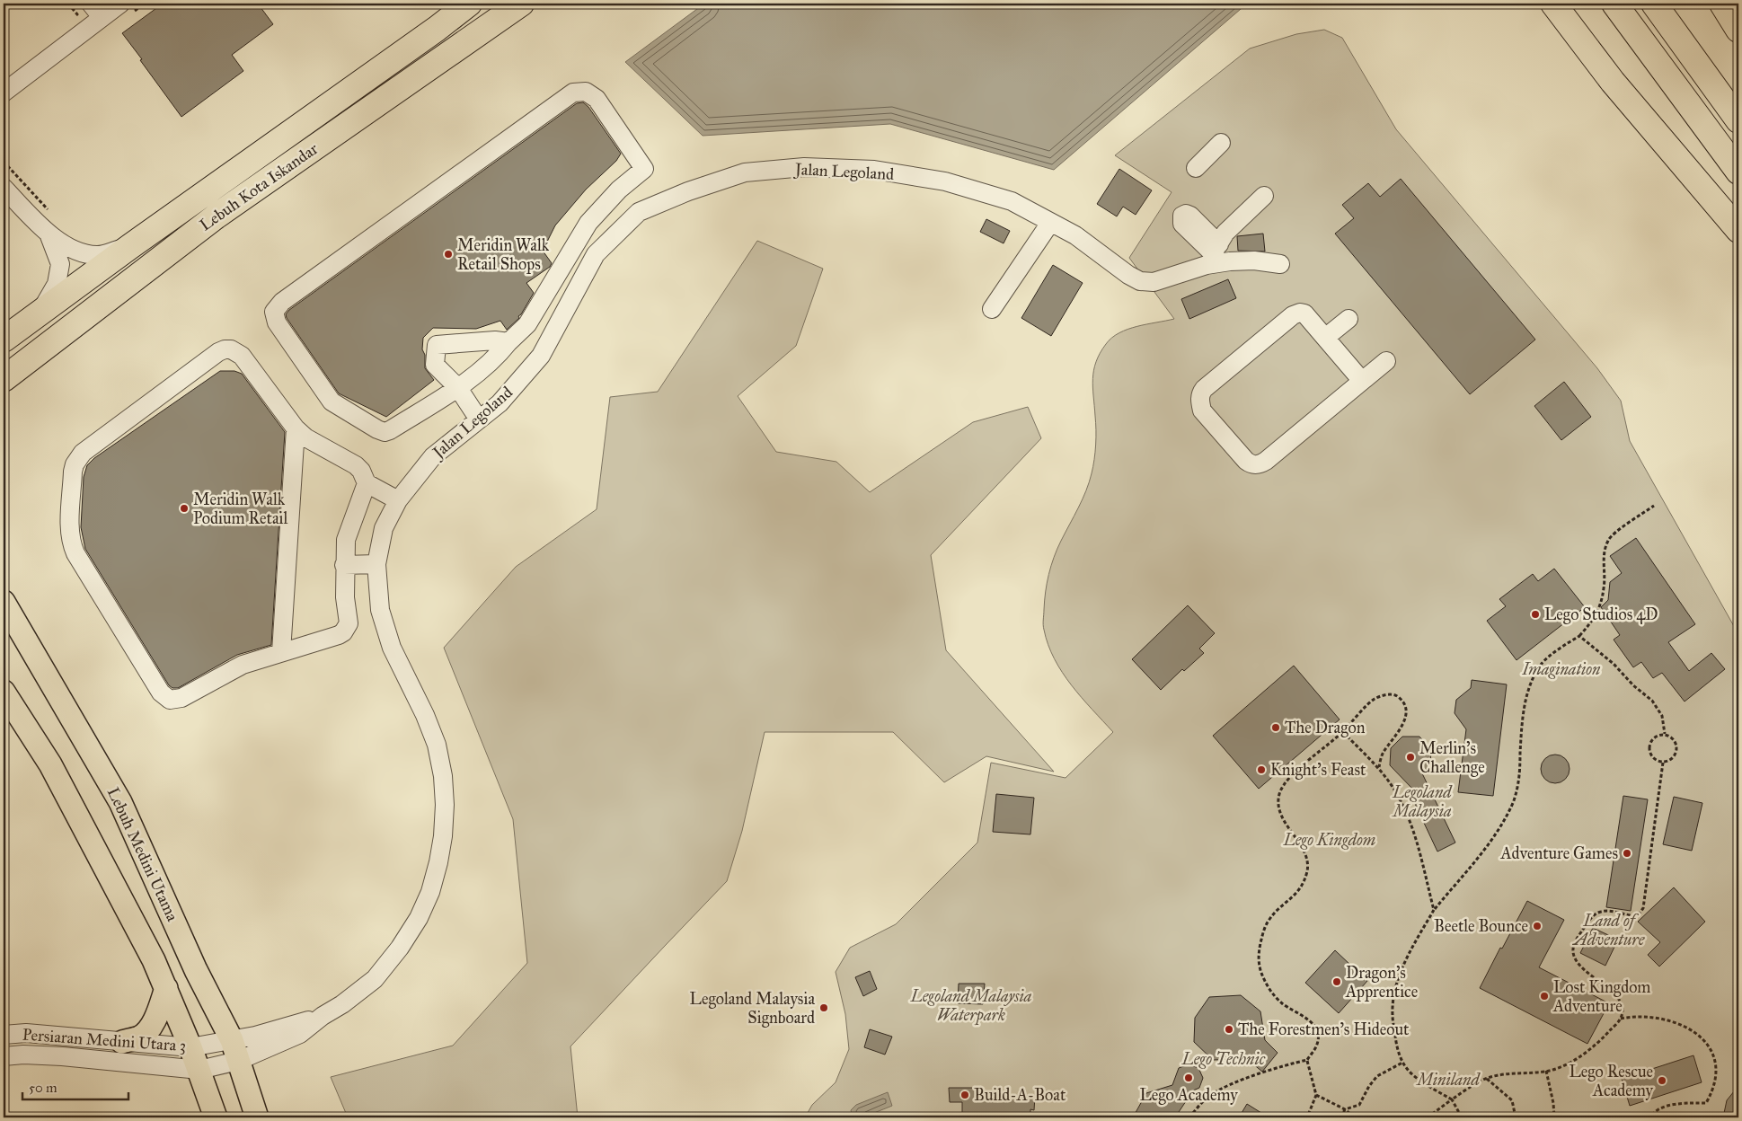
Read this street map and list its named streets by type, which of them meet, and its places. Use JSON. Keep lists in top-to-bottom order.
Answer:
{
  "streets": {
    "highway": ["Lebuh Kota Iskandar"],
    "main road": ["Lebuh Medini Utama"],
    "street": ["Jalan Legoland", "Persiaran Medini Utara 3"]
  },
  "crossings": [
    ["Jalan Legoland", "Lebuh Medini Utama"],
    ["Jalan Legoland", "Persiaran Medini Utara 3"],
    ["Lebuh Medini Utama", "Persiaran Medini Utara 3"]
  ],
  "parks": [
    "Imagination",
    "Legoland Malaysia",
    "Lego Kingdom",
    "Land of Adventure",
    "Legoland Malaysia Waterpark",
    "Lego Technic",
    "Miniland"
  ],
  "places": [
    "Meridin Walk Retail Shops",
    "Meridin Walk Podium Retail",
    "Lego Studios 4D",
    "The Dragon",
    "Merlin's Challenge",
    "Knight's Feast",
    "Adventure Games",
    "Beetle Bounce",
    "Dragon's Apprentice",
    "Lost Kingdom Adventure",
    "Legoland Malaysia Signboard",
    "The Forestmen's Hideout",
    "Lego Academy",
    "Lego Rescue Academy",
    "Build-A-Boat"
  ],
  "scale_bar": "50 m"
}
